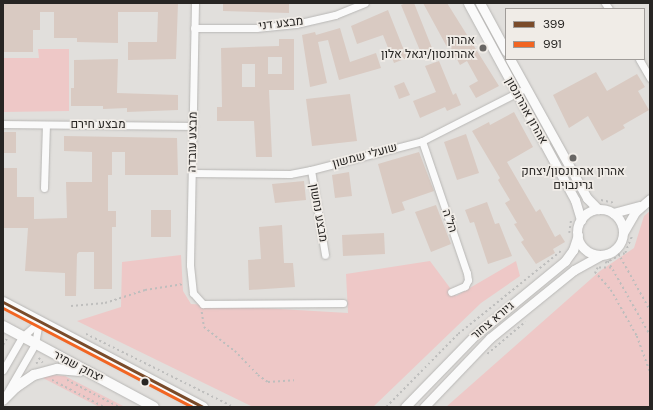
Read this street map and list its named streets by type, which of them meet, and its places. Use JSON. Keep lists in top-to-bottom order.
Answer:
{
  "streets": {
    "main road": ["יצחק שמיר"],
    "street": [
      "מבצע דני",
      "אהרון אהרונסון",
      "מבצע חירם",
      "מבצע עובדה",
      "שועלי שמשון",
      "מבצע נחשון",
      "הל\"ה",
      "גיורא צחור"
    ]
  },
  "crossings": [
    ["מבצע דני", "מבצע עובדה"],
    ["אהרון אהרונסון", "שועלי שמשון"],
    ["אהרון אהרונסון", "גיורא צחור"],
    ["מבצע חירם", "מבצע עובדה"],
    ["מבצע עובדה", "שועלי שמשון"],
    ["שועלי שמשון", "מבצע נחשון"],
    ["שועלי שמשון", "הל\"ה"]
  ],
  "places": ["אהרון אהרונסון/יגאל אלון", "אהרון אהרונסון/יצחק גרינבוים"],
  "lines": ["transit line 399", "transit line 991"],
  "legend": ["399", "991"]
}
